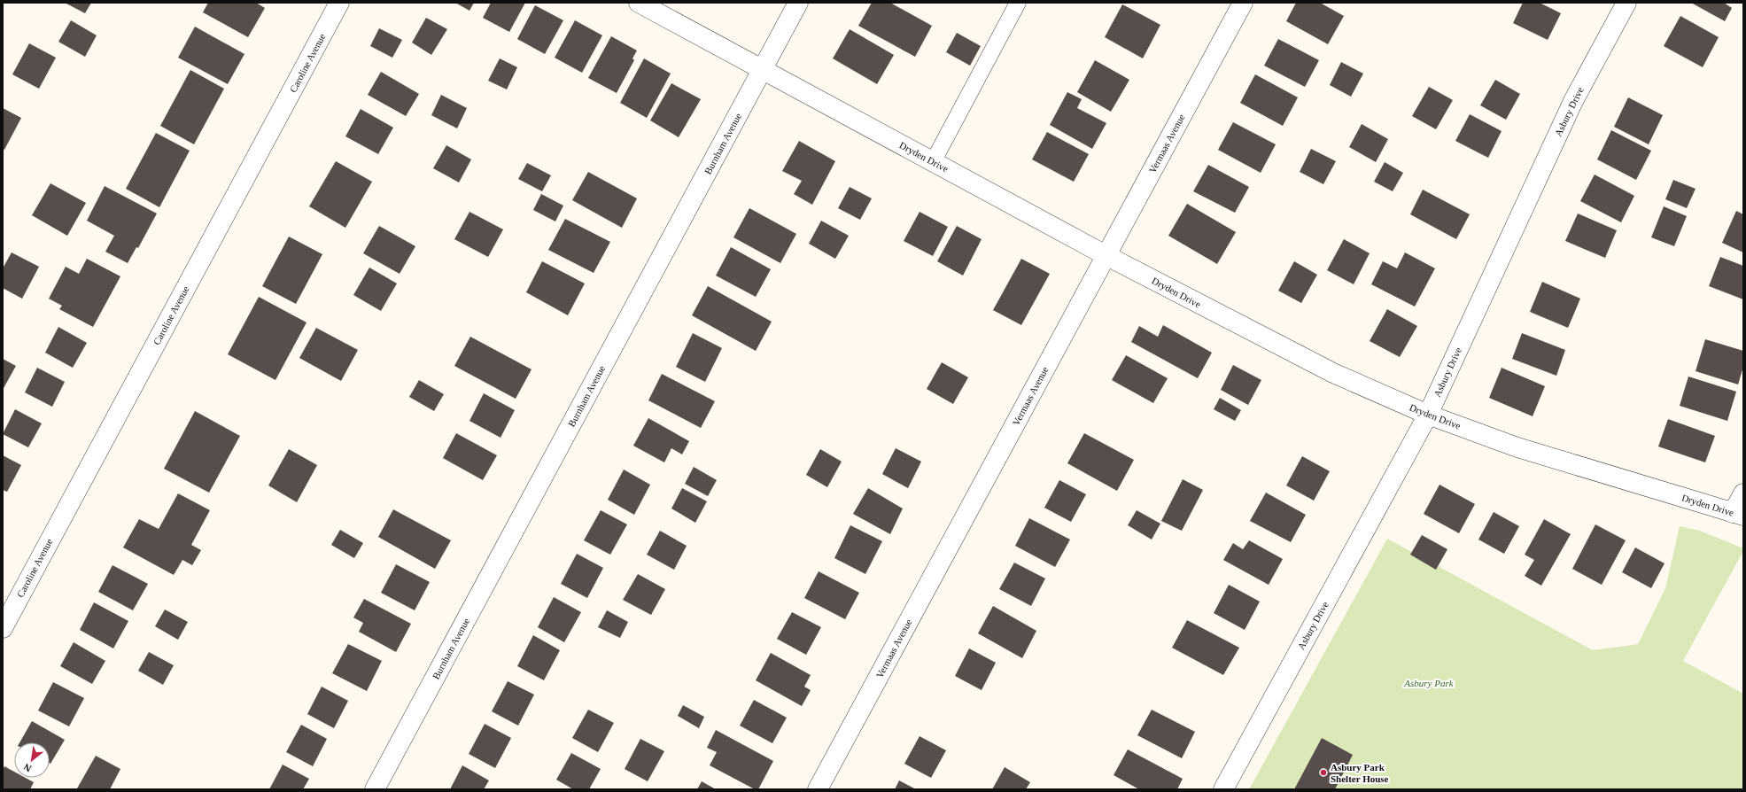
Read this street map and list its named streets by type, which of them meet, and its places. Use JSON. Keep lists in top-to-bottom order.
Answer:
{
  "streets": {
    "street": [
      "Caroline Avenue",
      "Asbury Drive",
      "Burnham Avenue",
      "Vermaas Avenue",
      "Dryden Drive"
    ]
  },
  "crossings": [
    ["Asbury Drive", "Dryden Drive"],
    ["Burnham Avenue", "Dryden Drive"],
    ["Vermaas Avenue", "Dryden Drive"]
  ],
  "parks": ["Asbury Park"],
  "places": ["Asbury Park Shelter House"],
  "north": "bottom left"
}
